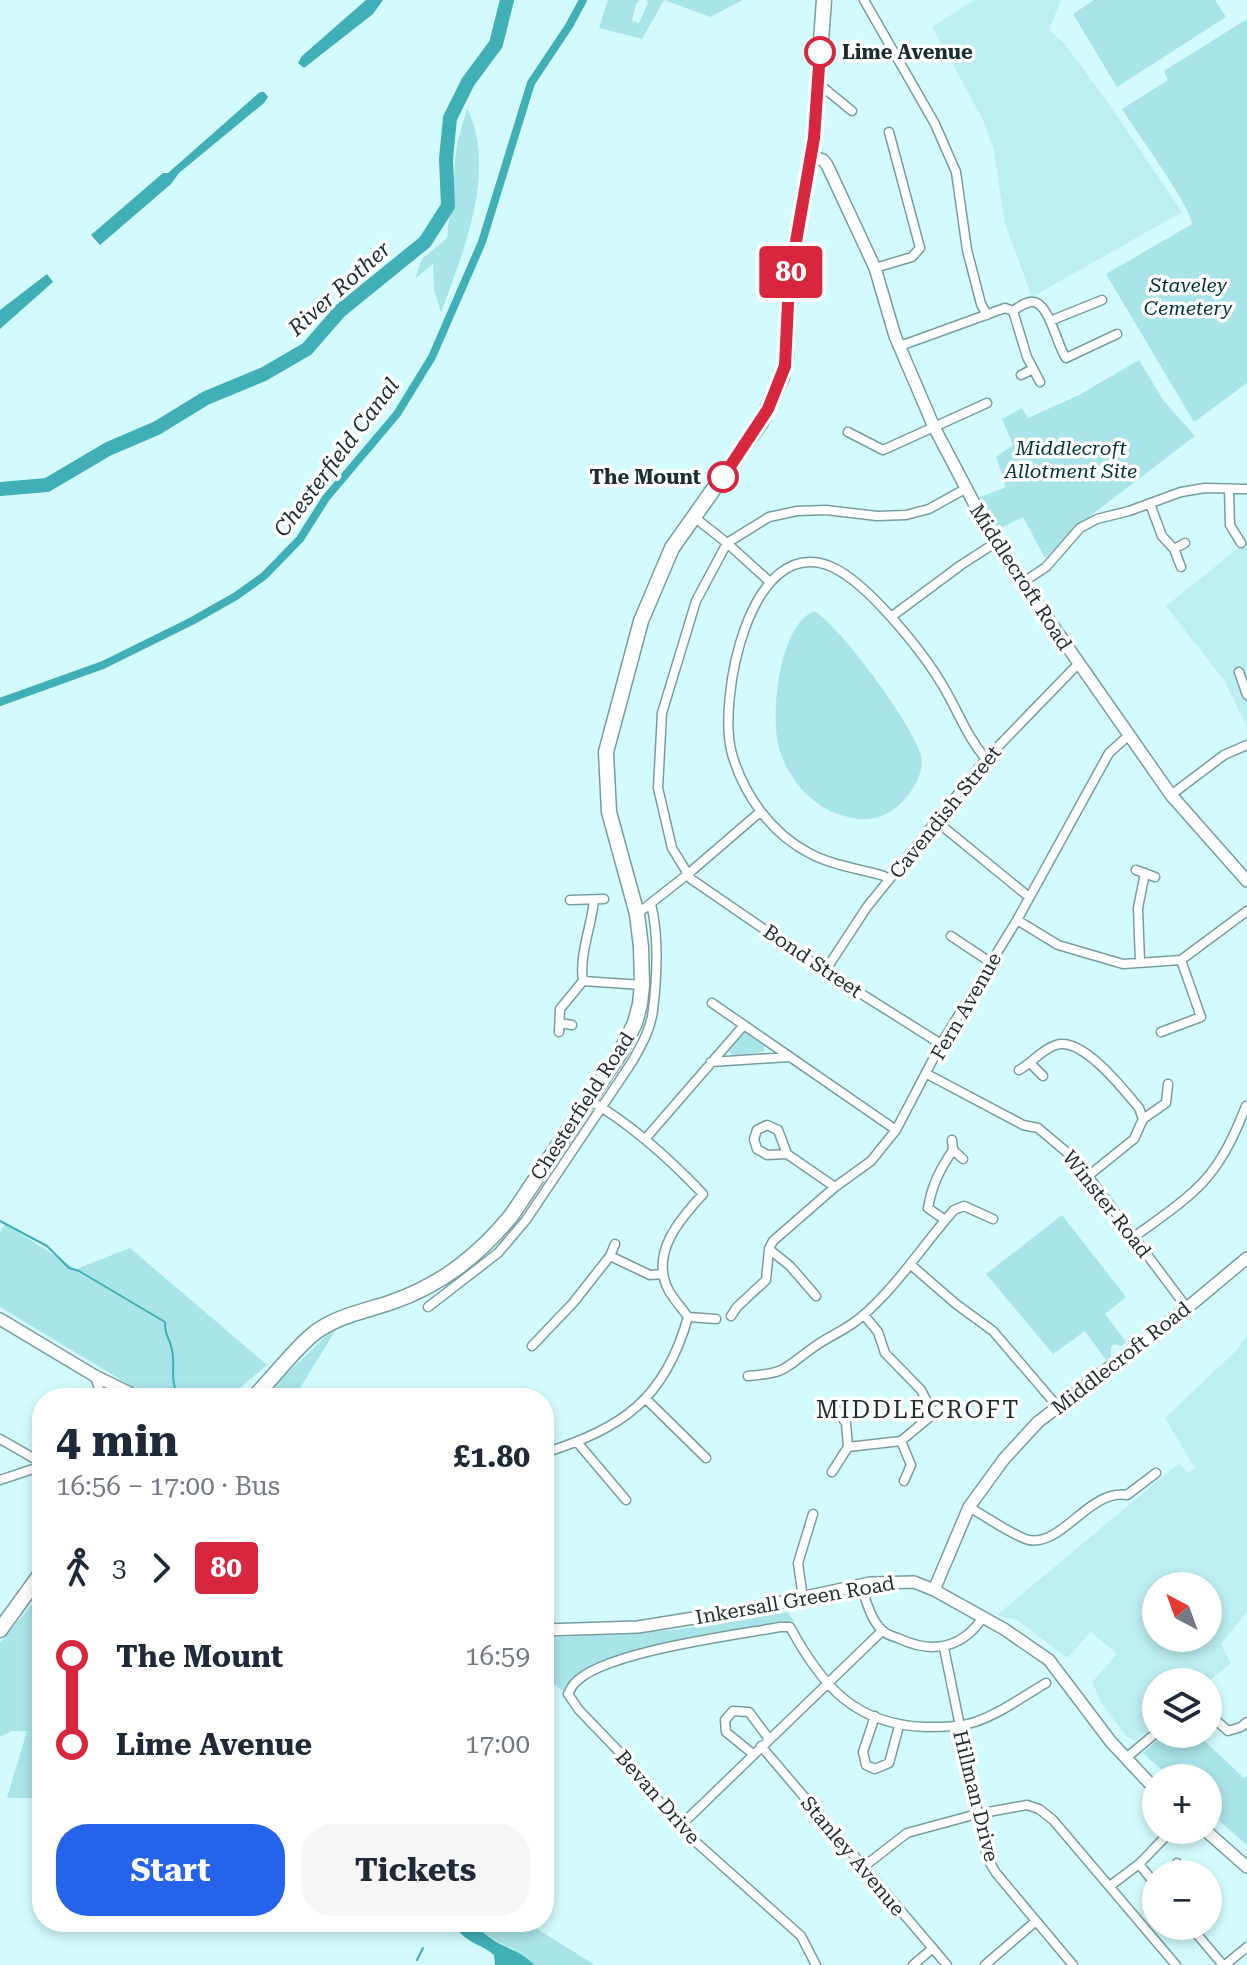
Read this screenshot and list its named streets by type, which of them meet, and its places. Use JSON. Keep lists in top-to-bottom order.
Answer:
{
  "streets": {
    "highway": ["Chesterfield Road"],
    "street": [
      "Middlecroft Road",
      "Cavendish Street",
      "Bond Street",
      "Fern Avenue",
      "Winster Road",
      "Inkersall Green Road",
      "Hillman Drive",
      "Bevan Drive",
      "Stanley Avenue"
    ]
  },
  "crossings": [
    ["Middlecroft Road", "Cavendish Street"],
    ["Middlecroft Road", "Fern Avenue"],
    ["Middlecroft Road", "Chesterfield Road"],
    ["Middlecroft Road", "Winster Road"],
    ["Middlecroft Road", "Inkersall Green Road"],
    ["Cavendish Street", "Bond Street"],
    ["Bond Street", "Fern Avenue"],
    ["Fern Avenue", "Winster Road"]
  ],
  "districts": ["MIDDLECROFT"],
  "water": ["River Rother", "Chesterfield Canal"],
  "parks": ["Staveley Cemetery", "Middlecroft Allotment Site"],
  "places": ["Lime Avenue", "The Mount"],
  "lines": ["bus line 80"],
  "north": "top left",
  "page": {
    "on_map": "80",
    "heading": ["4 min", "16:56 – 17:00 · Bus", "£1.80"],
    "legs": ["3", "80"],
    "map_buttons": ["+", "−"],
    "list": [
      {
        "name": "The Mount",
        "value": "16:59"
      },
      {
        "name": "Lime Avenue",
        "value": "17:00"
      }
    ],
    "buttons": ["Start", "Tickets"]
  }
}
